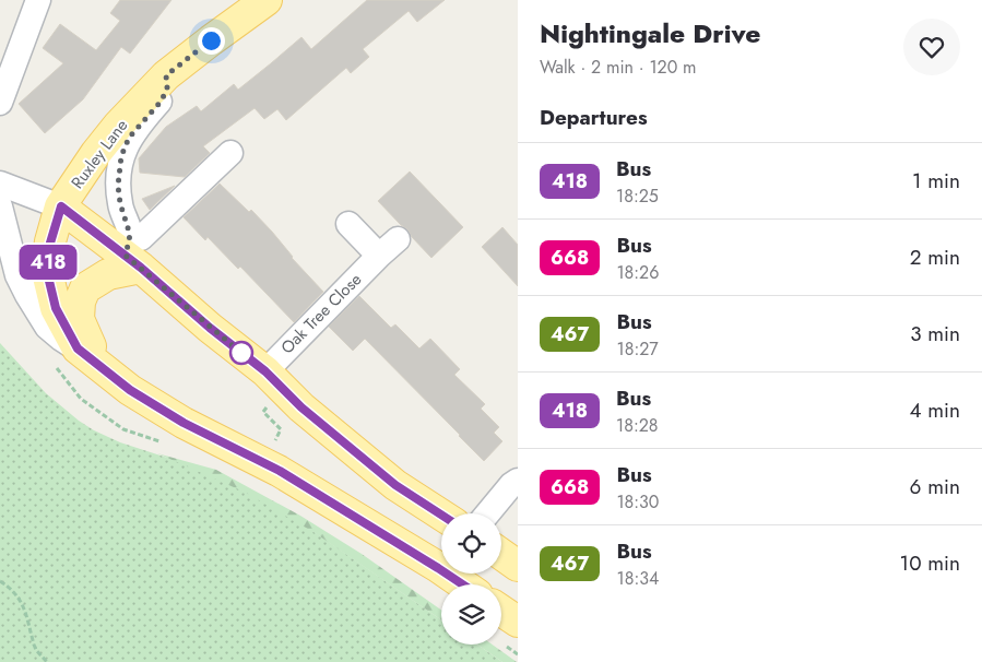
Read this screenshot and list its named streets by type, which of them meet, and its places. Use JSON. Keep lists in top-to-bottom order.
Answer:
{
  "streets": {
    "main road": ["Ruxley Lane"],
    "street": ["Oak Tree Close"]
  },
  "lines": ["bus line 418"],
  "page": {
    "on_map": "418",
    "heading": [
      ["Nightingale Drive", "Walk · 2 min · 120 m"],
      "Departures"
    ],
    "list": [
      {
        "mark": "418",
        "name": "Bus",
        "note": "18:25",
        "value": "1 min"
      },
      {
        "mark": "668",
        "name": "Bus",
        "note": "18:26",
        "value": "2 min"
      },
      {
        "mark": "467",
        "name": "Bus",
        "note": "18:27",
        "value": "3 min"
      },
      {
        "mark": "418",
        "name": "Bus",
        "note": "18:28",
        "value": "4 min"
      },
      {
        "mark": "668",
        "name": "Bus",
        "note": "18:30",
        "value": "6 min"
      },
      {
        "mark": "467",
        "name": "Bus",
        "note": "18:34",
        "value": "10 min"
      }
    ]
  }
}
